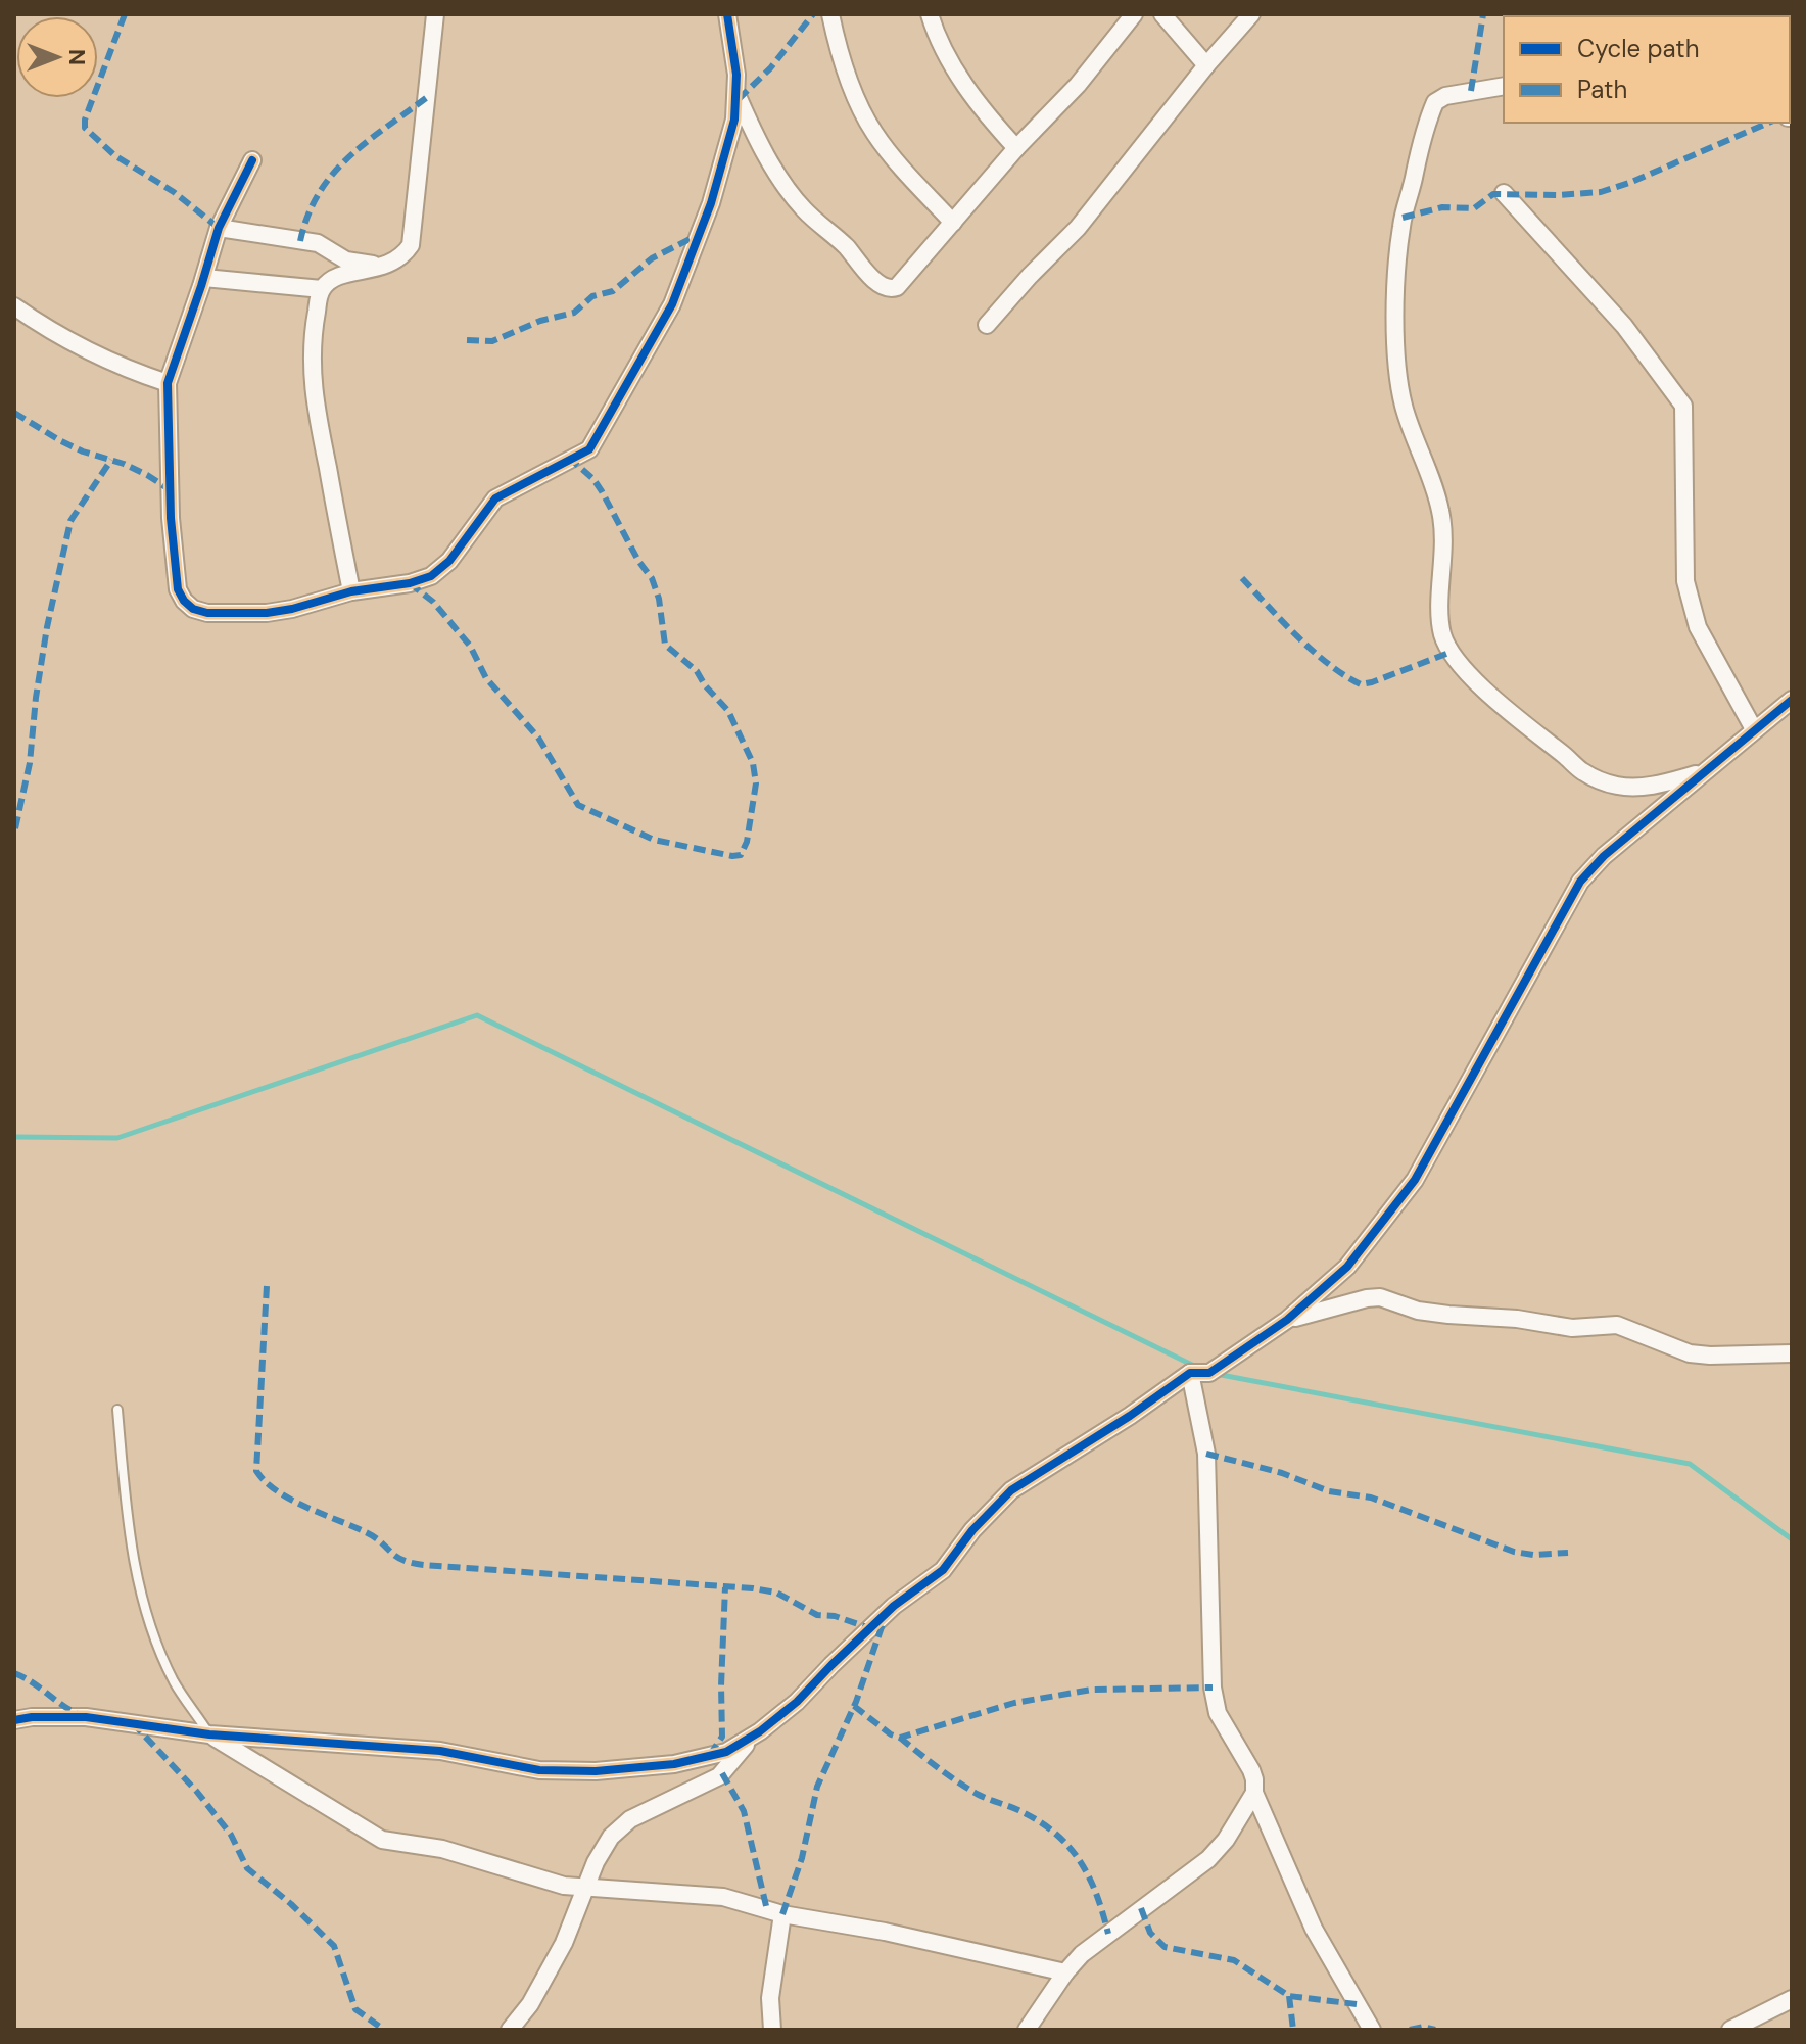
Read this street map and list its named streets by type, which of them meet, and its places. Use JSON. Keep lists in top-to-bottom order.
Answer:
{
  "legend": ["Cycle path", "Path"],
  "north": "right"
}
